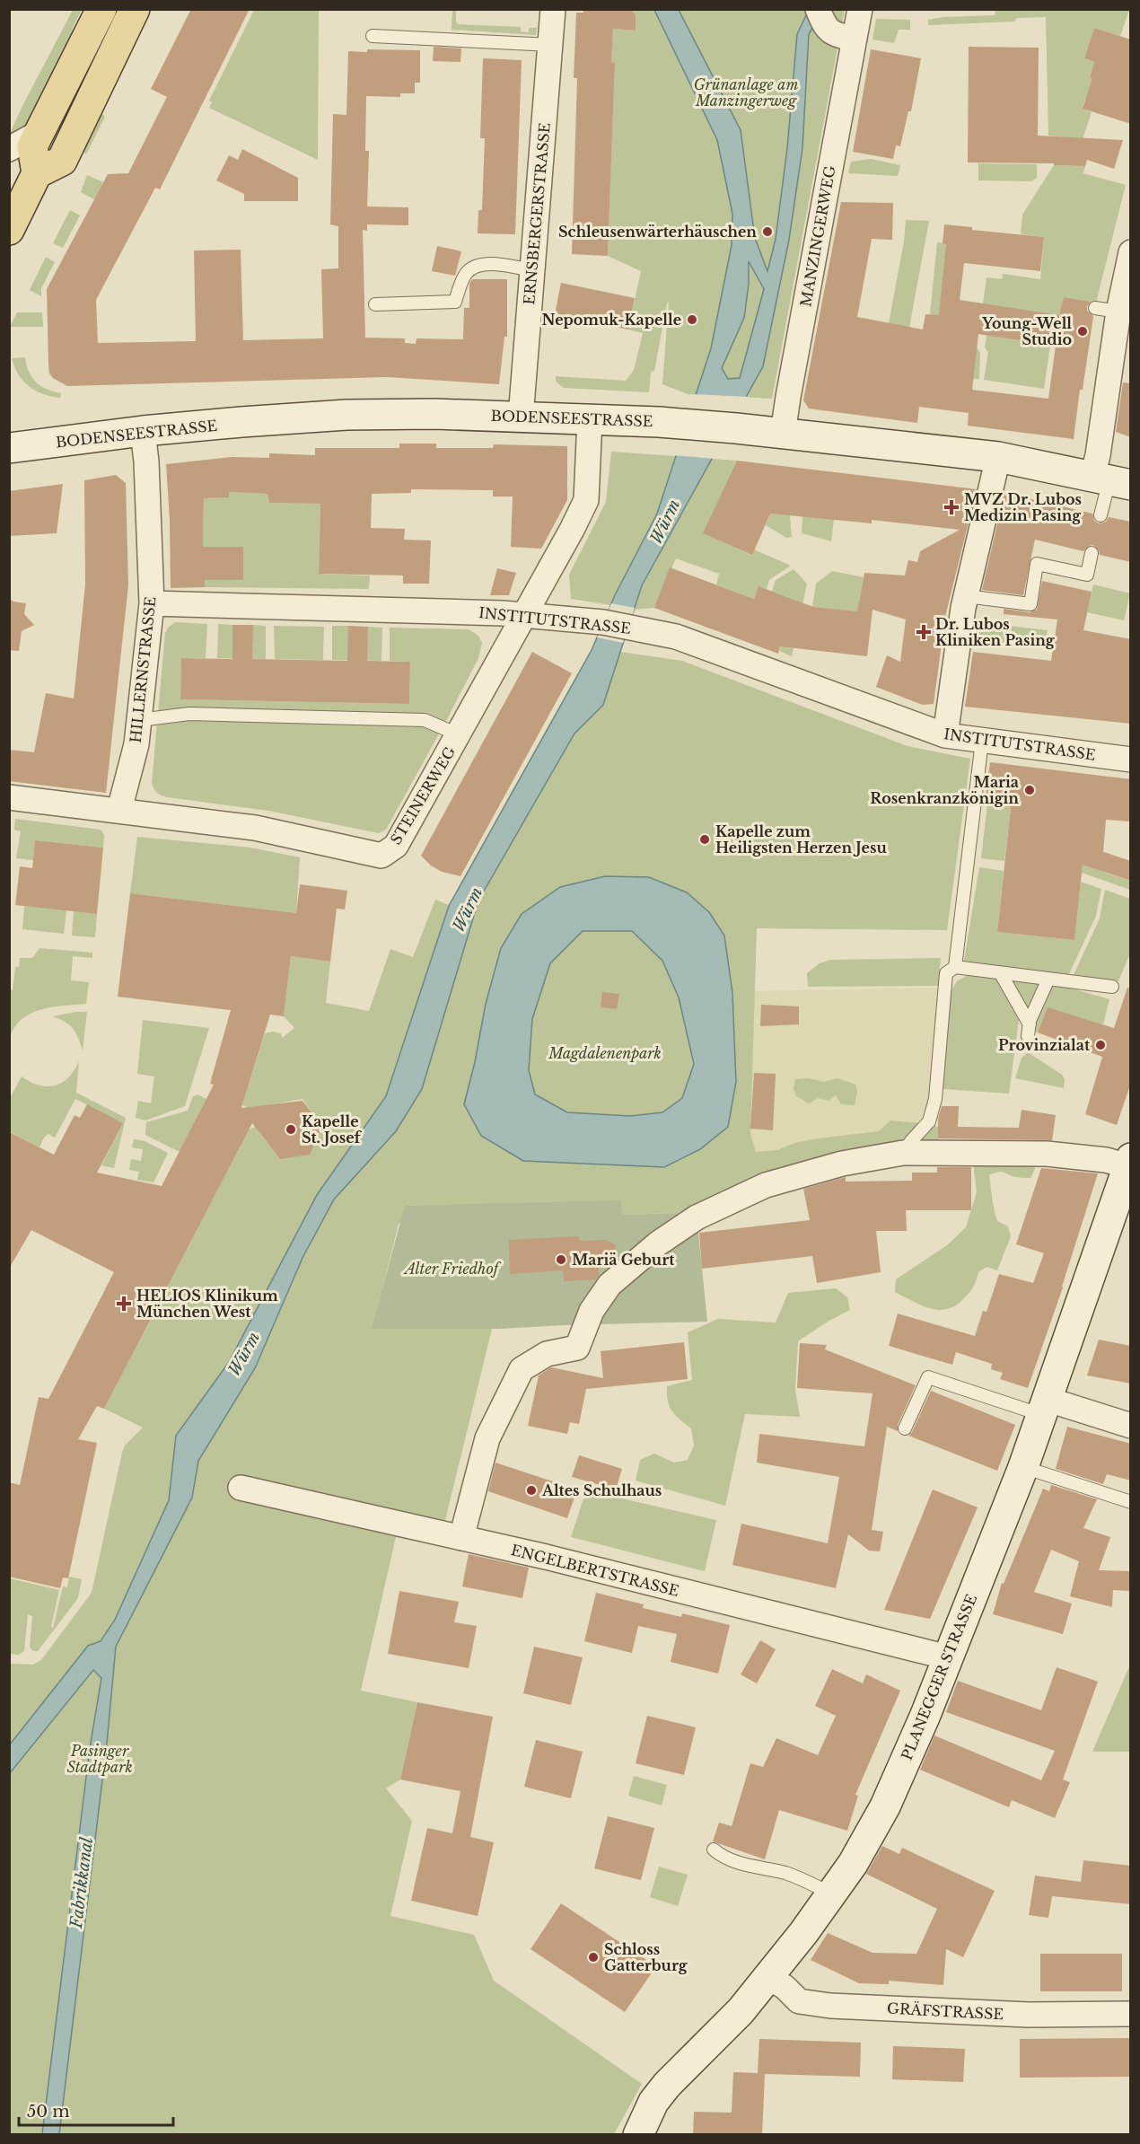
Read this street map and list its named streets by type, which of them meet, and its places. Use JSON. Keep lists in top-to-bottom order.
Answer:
{
  "streets": {
    "main road": ["BODENSEESTRASSE", "PLANEGGER STRASSE"],
    "street": [
      "ERNSBERGERSTRASSE",
      "MANZINGERWEG",
      "INSTITUTSTRASSE",
      "HILLERNSTRASSE",
      "STEINERWEG",
      "ENGELBERTSTRASSE",
      "GRÄFSTRASSE"
    ]
  },
  "crossings": [
    ["ERNSBERGERSTRASSE", "BODENSEESTRASSE"],
    ["MANZINGERWEG", "BODENSEESTRASSE"],
    ["BODENSEESTRASSE", "HILLERNSTRASSE"],
    ["BODENSEESTRASSE", "STEINERWEG"],
    ["INSTITUTSTRASSE", "HILLERNSTRASSE"],
    ["INSTITUTSTRASSE", "STEINERWEG"],
    ["HILLERNSTRASSE", "STEINERWEG"],
    ["ENGELBERTSTRASSE", "PLANEGGER STRASSE"],
    ["PLANEGGER STRASSE", "GRÄFSTRASSE"]
  ],
  "water": ["Würm", "Fabrikkanal"],
  "parks": [
    "Grünanlage am Manzingerweg",
    "Magdalenenpark",
    "Alter Friedhof",
    "Pasinger Stadtpark"
  ],
  "places": {
    "other": [
      "Schleusenwärterhäuschen",
      "Nepomuk-Kapelle",
      "Young-Well Studio",
      "Maria Rosenkranzkönigin",
      "Kapelle zum Heiligsten Herzen Jesu",
      "Provinzialat",
      "Kapelle St. Josef",
      "Mariä Geburt",
      "Altes Schulhaus",
      "Schloss Gatterburg"
    ],
    "health": ["MVZ Dr. Lubos Medizin Pasing", "Dr. Lubos Kliniken Pasing", "HELIOS Klinikum München West"]
  },
  "scale_bar": "50 m"
}
